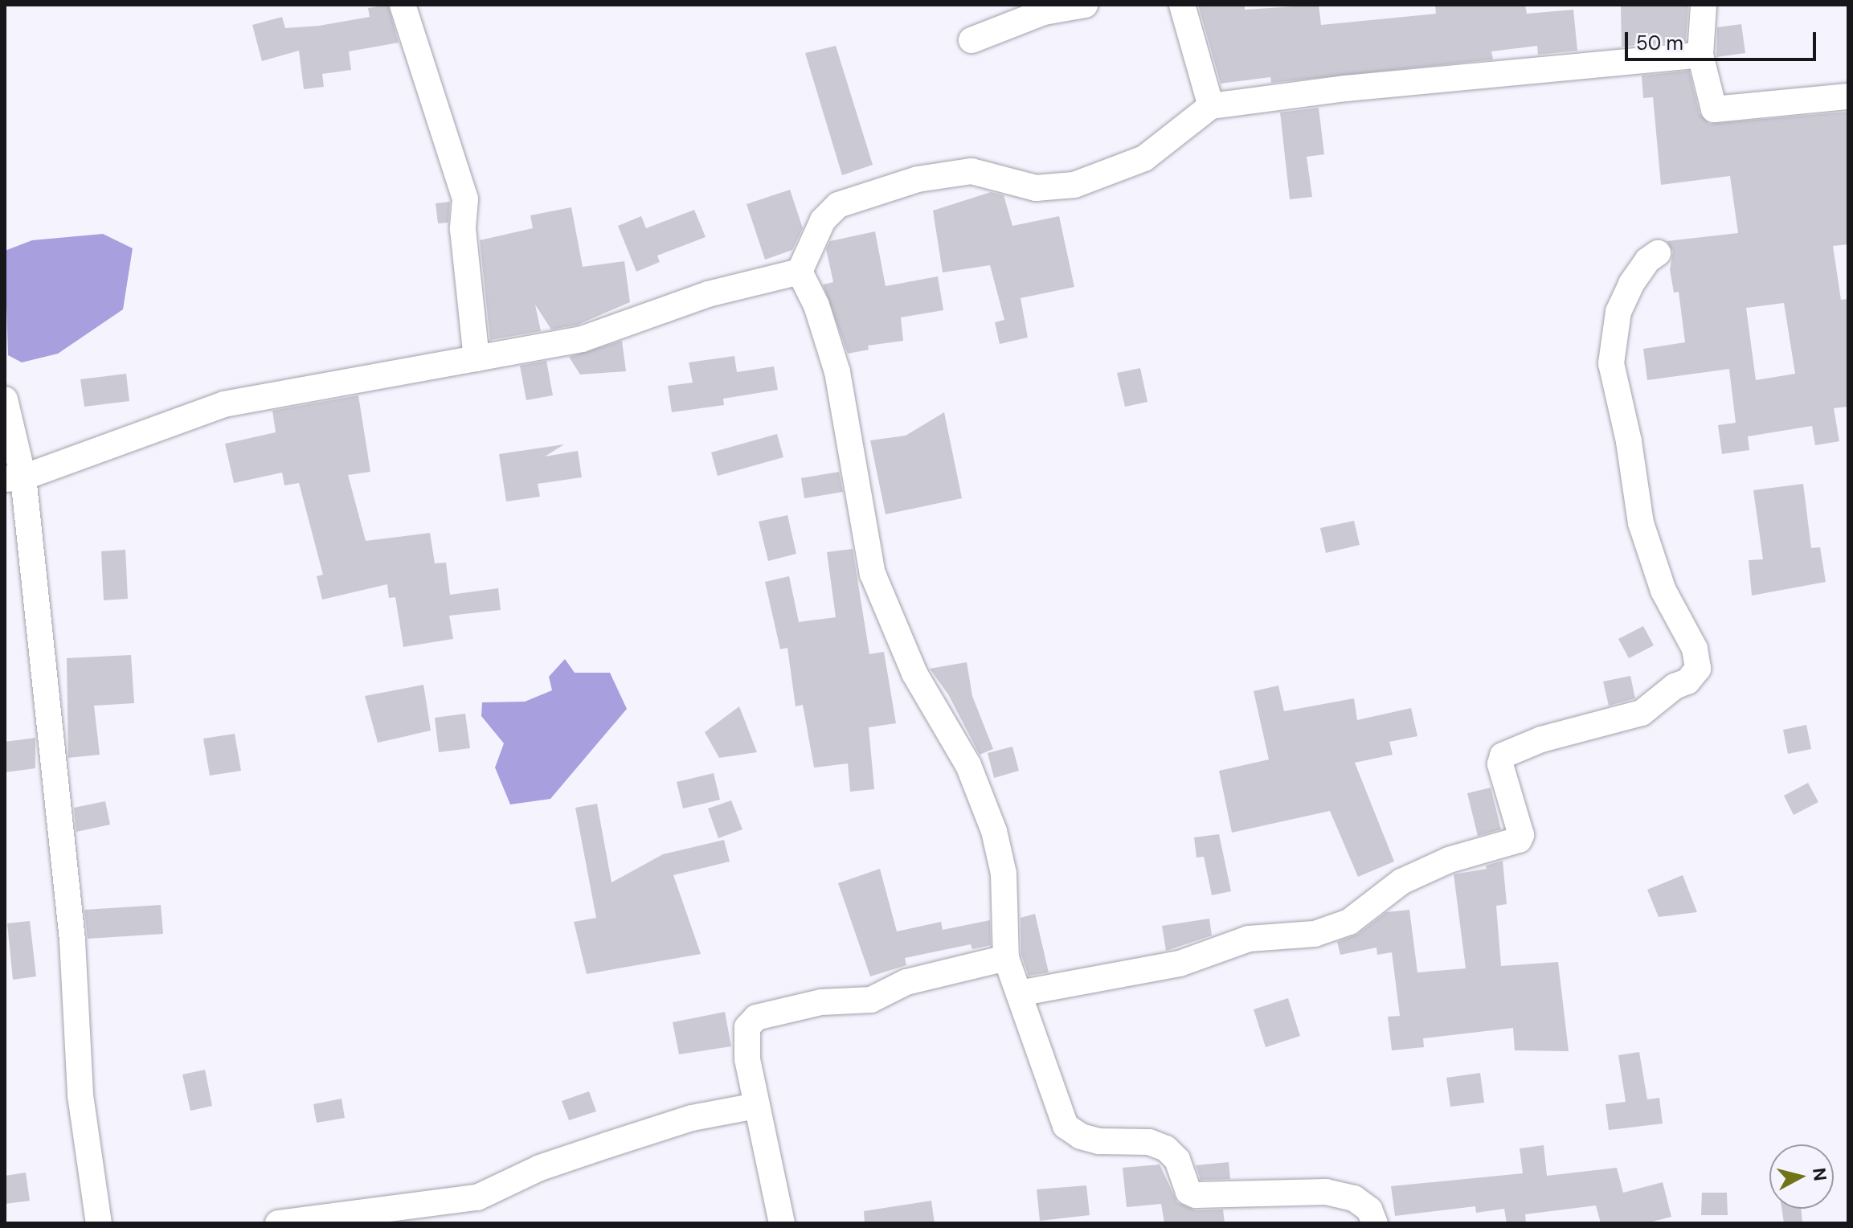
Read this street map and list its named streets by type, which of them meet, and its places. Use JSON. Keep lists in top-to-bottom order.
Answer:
{
  "scale_bar": "50 m",
  "north": "right"
}
